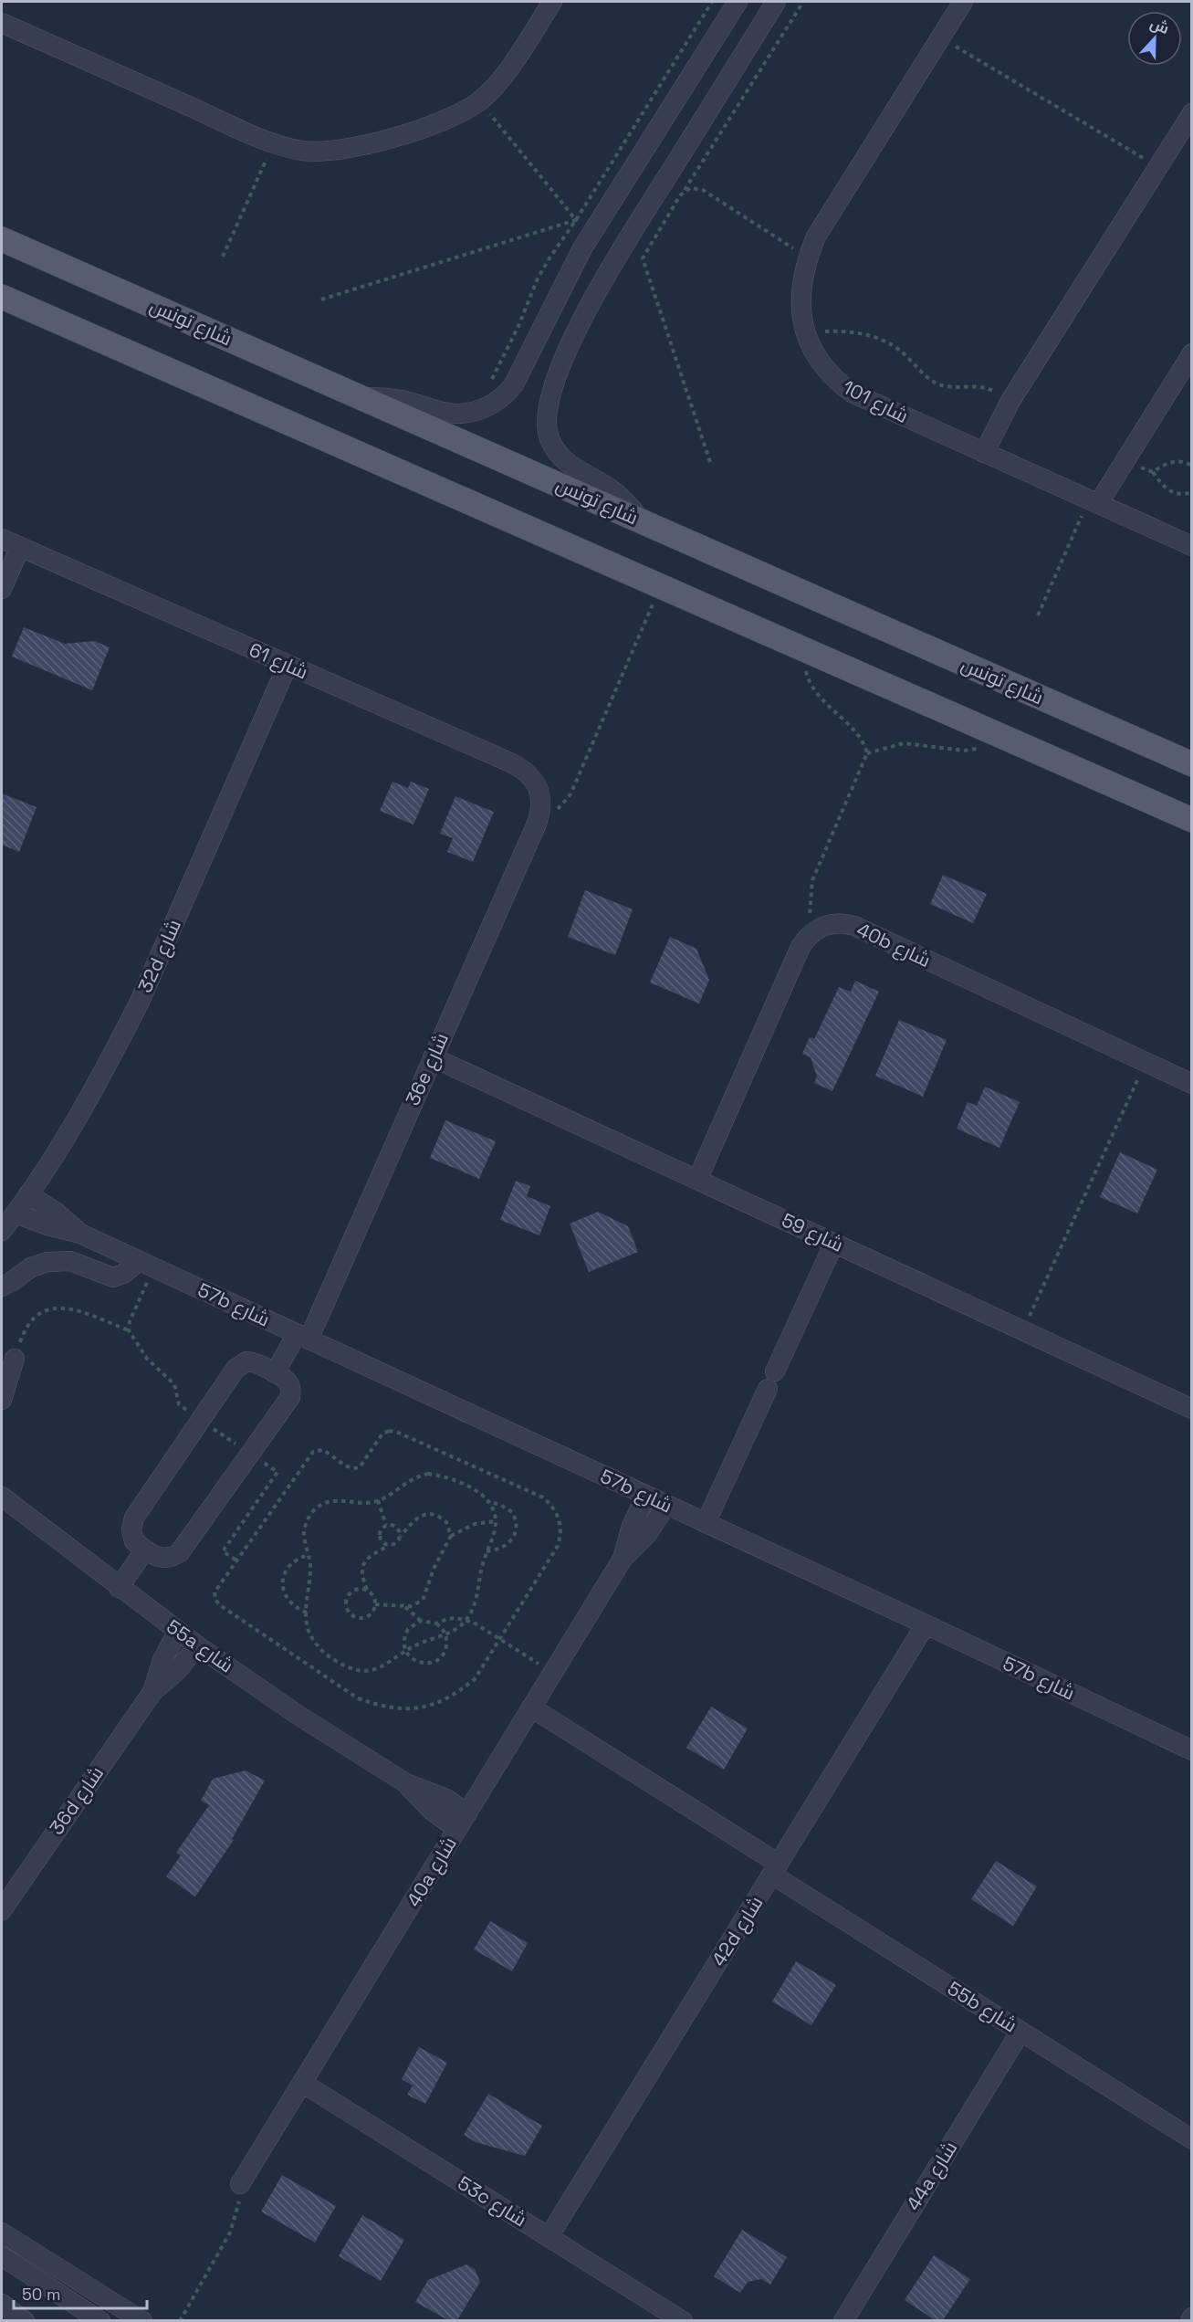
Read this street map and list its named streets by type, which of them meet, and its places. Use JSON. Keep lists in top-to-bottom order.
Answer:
{
  "streets": {
    "main road": ["شارع تونس"],
    "street": [
      "شارع 101",
      "شارع 61",
      "40b شارع",
      "32d شارع",
      "36e شارع",
      "شارع 59",
      "57b شارع",
      "55a شارع",
      "36d شارع",
      "40a شارع",
      "42d شارع",
      "55b شارع",
      "44a شارع",
      "53c شارع"
    ]
  },
  "crossings": [
    ["شارع 61", "32d شارع"],
    ["شارع 61", "36e شارع"],
    ["32d شارع", "57b شارع"],
    ["36e شارع", "شارع 59"],
    ["36e شارع", "57b شارع"],
    ["57b شارع", "40a شارع"],
    ["57b شارع", "42d شارع"],
    ["55a شارع", "36d شارع"],
    ["55a شارع", "40a شارع"],
    ["40a شارع", "55b شارع"],
    ["40a شارع", "53c شارع"],
    ["42d شارع", "55b شارع"],
    ["42d شارع", "53c شارع"],
    ["55b شارع", "44a شارع"]
  ],
  "scale_bar": "50 m",
  "north": "top"
}
